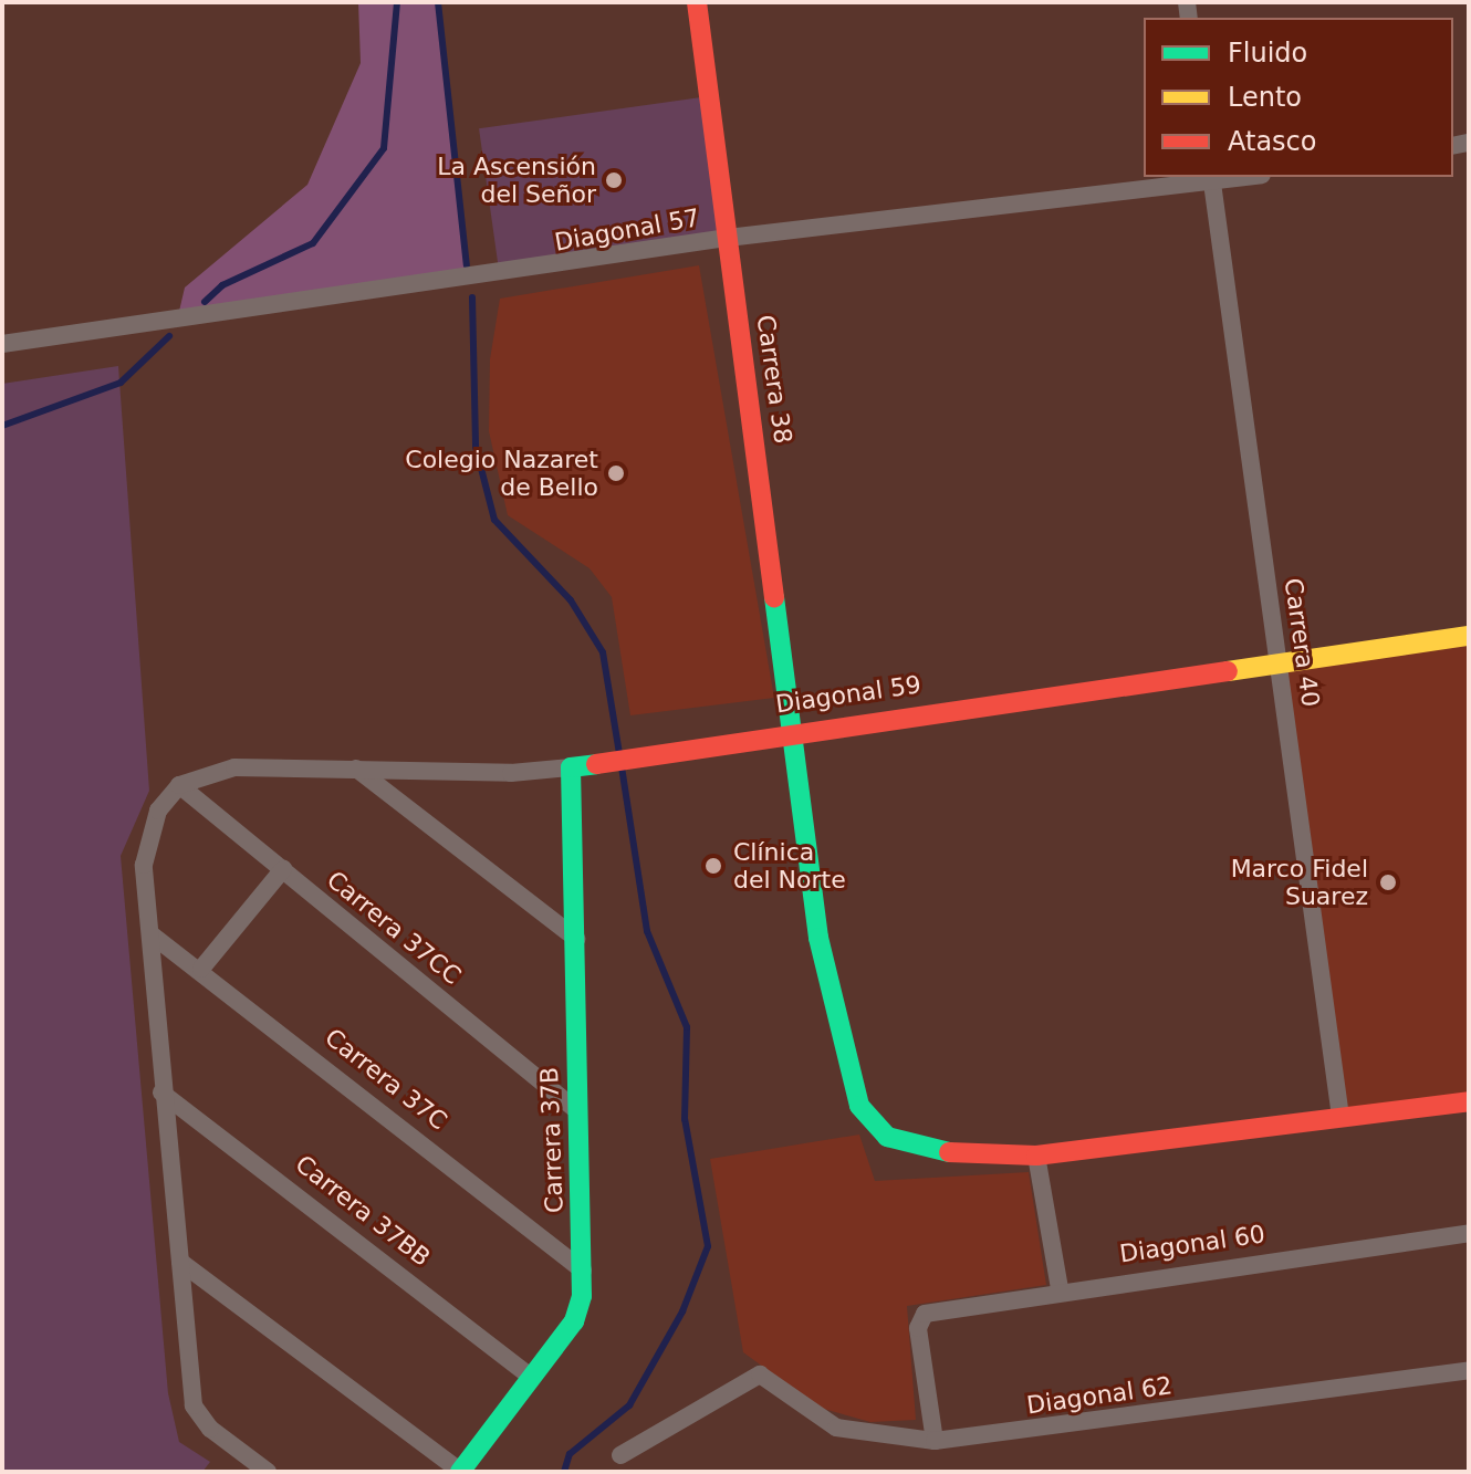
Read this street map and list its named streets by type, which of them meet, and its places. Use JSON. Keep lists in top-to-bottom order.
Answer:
{
  "streets": {
    "street": [
      "Diagonal 57",
      "Carrera 38",
      "Carrera 40",
      "Diagonal 59",
      "Carrera 37CC",
      "Carrera 37C",
      "Carrera 37B",
      "Carrera 37BB",
      "Diagonal 60",
      "Diagonal 62"
    ]
  },
  "crossings": [
    ["Diagonal 57", "Carrera 38"],
    ["Diagonal 57", "Carrera 40"],
    ["Carrera 38", "Diagonal 59"],
    ["Carrera 40", "Diagonal 59"],
    ["Diagonal 59", "Carrera 37CC"],
    ["Diagonal 59", "Carrera 37B"],
    ["Carrera 37CC", "Carrera 37B"],
    ["Carrera 37C", "Carrera 37B"],
    ["Carrera 37B", "Carrera 37BB"],
    ["Diagonal 60", "Diagonal 62"]
  ],
  "places": [
    "La Ascensión del Señor",
    "Colegio Nazaret de Bello",
    "Clínica del Norte",
    "Marco Fidel Suarez"
  ],
  "legend": ["Fluido", "Lento", "Atasco"]
}
